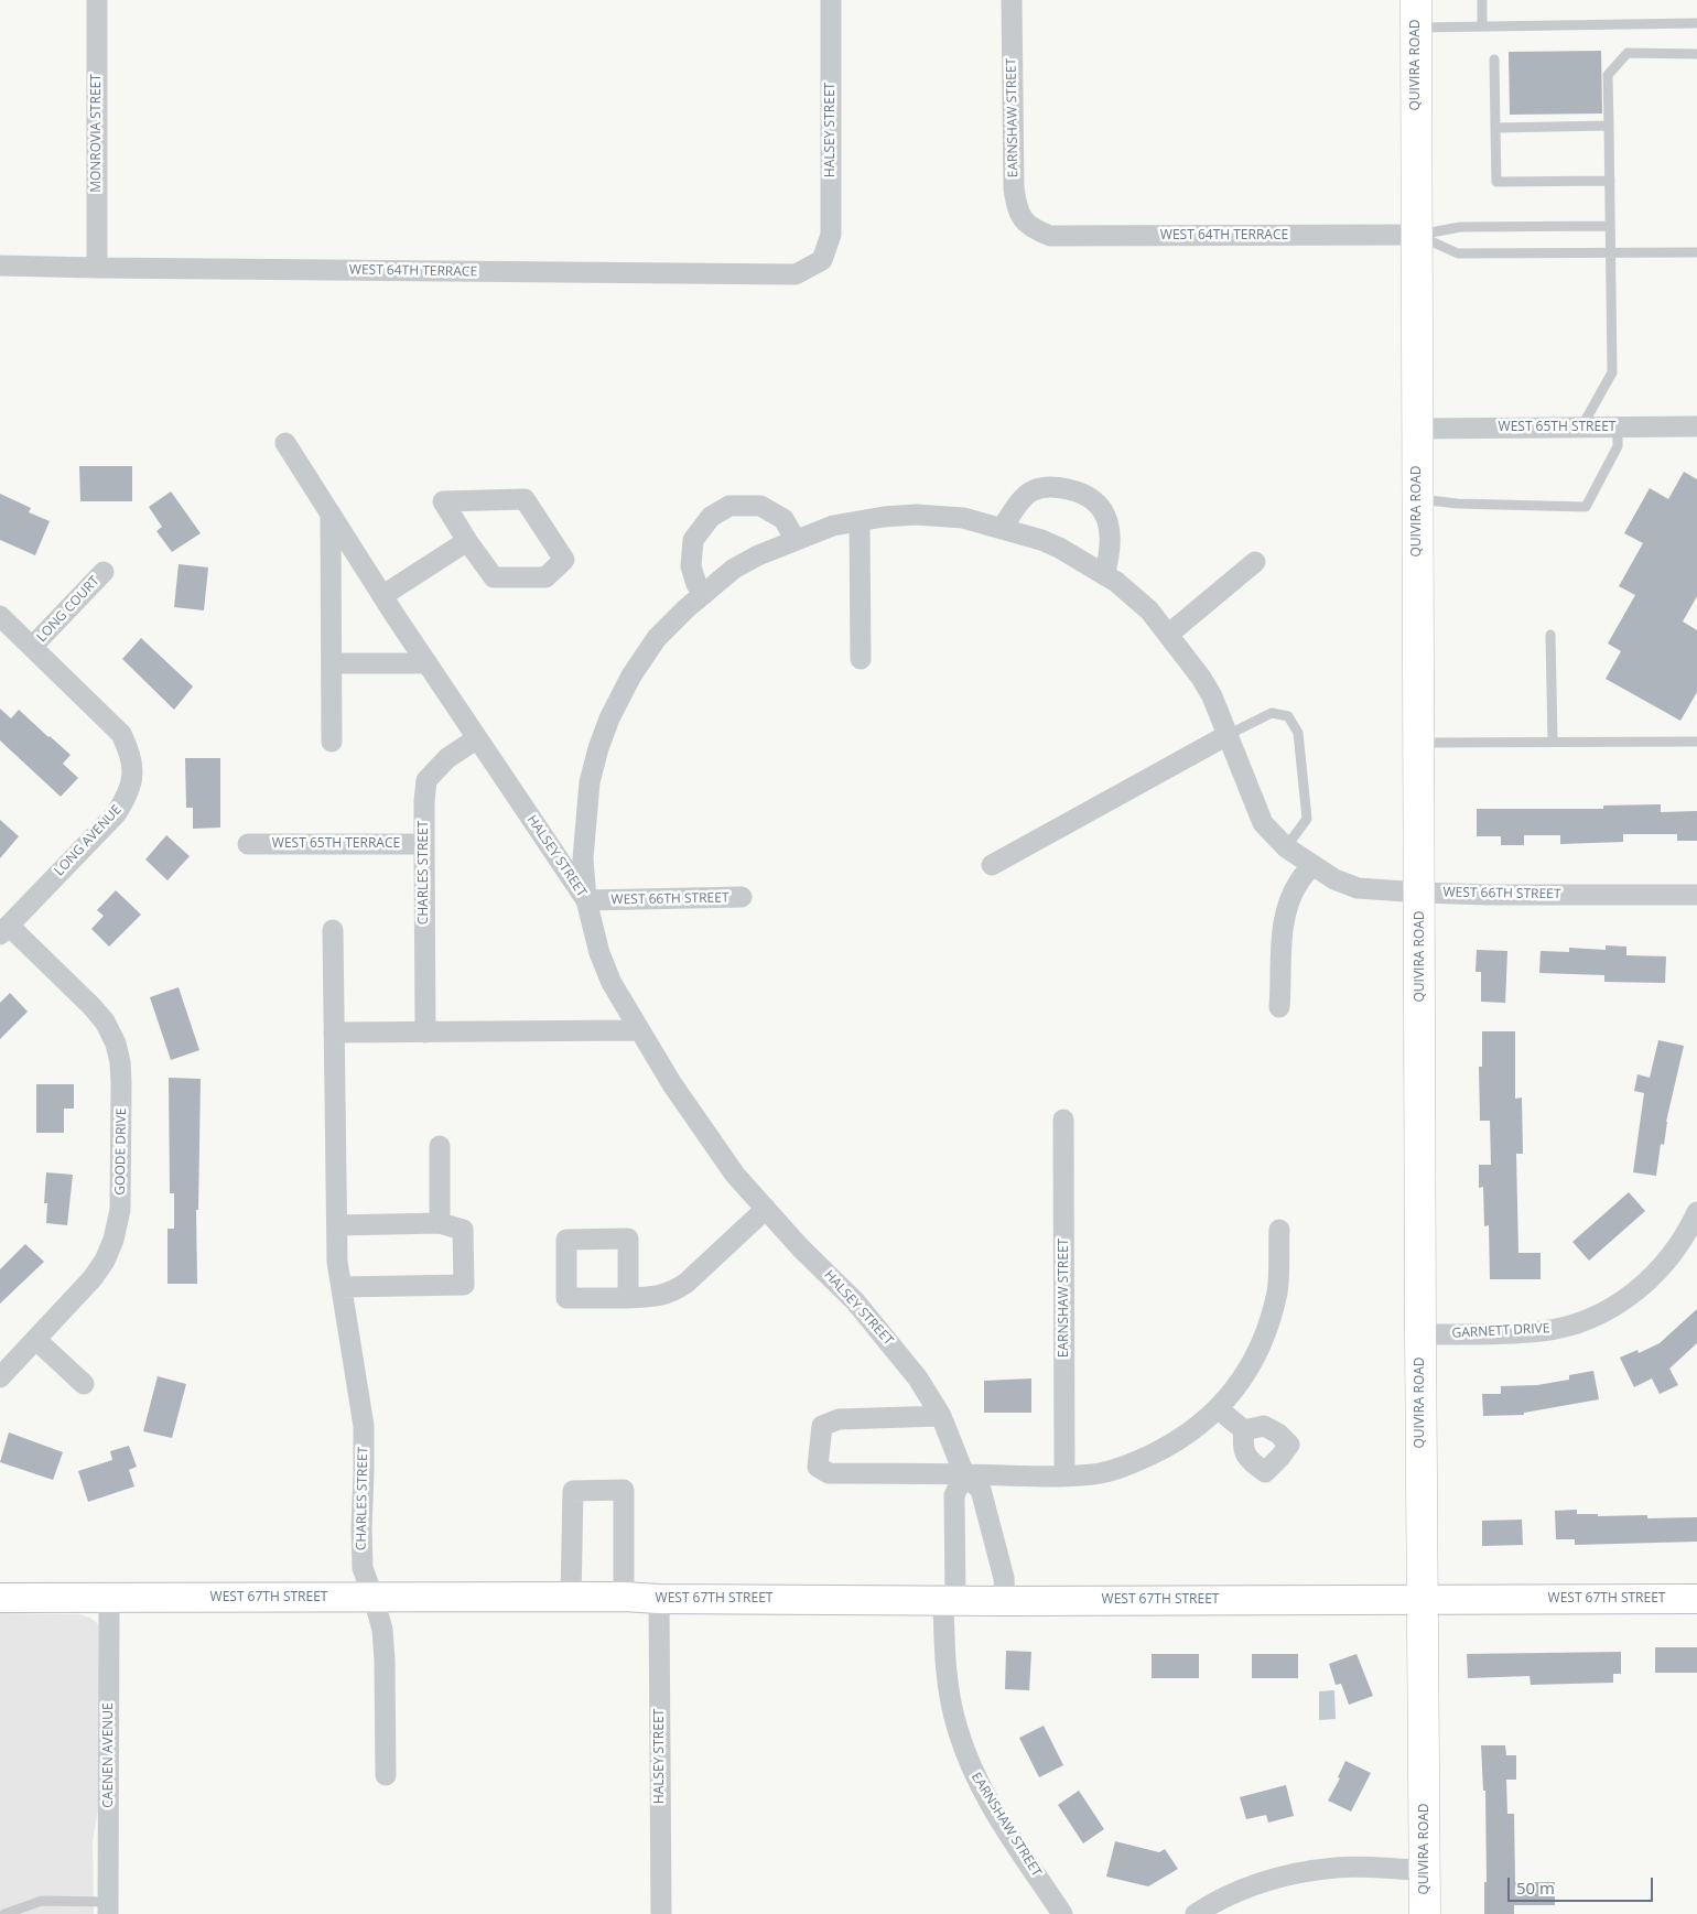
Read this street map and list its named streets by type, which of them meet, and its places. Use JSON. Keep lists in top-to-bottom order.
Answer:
{
  "streets": {
    "main road": ["QUIVIRA ROAD"],
    "street": [
      "EARNSHAW STREET",
      "HALSEY STREET",
      "MONROVIA STREET",
      "WEST 64TH TERRACE",
      "WEST 65TH STREET",
      "LONG COURT",
      "LONG AVENUE",
      "WEST 65TH TERRACE",
      "CHARLES STREET",
      "WEST 66TH STREET",
      "GOODE DRIVE",
      "GARNETT DRIVE",
      "WEST 67TH STREET",
      "CAENEN AVENUE"
    ]
  },
  "crossings": [
    ["QUIVIRA ROAD", "WEST 64TH TERRACE"],
    ["QUIVIRA ROAD", "WEST 65TH STREET"],
    ["QUIVIRA ROAD", "WEST 66TH STREET"],
    ["QUIVIRA ROAD", "GARNETT DRIVE"],
    ["QUIVIRA ROAD", "WEST 67TH STREET"],
    ["EARNSHAW STREET", "WEST 64TH TERRACE"],
    ["EARNSHAW STREET", "WEST 67TH STREET"],
    ["HALSEY STREET", "WEST 64TH TERRACE"],
    ["HALSEY STREET", "CHARLES STREET"],
    ["HALSEY STREET", "WEST 66TH STREET"],
    ["HALSEY STREET", "WEST 67TH STREET"],
    ["MONROVIA STREET", "WEST 64TH TERRACE"],
    ["LONG COURT", "LONG AVENUE"],
    ["LONG AVENUE", "GOODE DRIVE"],
    ["WEST 65TH TERRACE", "CHARLES STREET"],
    ["CHARLES STREET", "WEST 67TH STREET"],
    ["WEST 67TH STREET", "CAENEN AVENUE"]
  ],
  "scale_bar": "50 m"
}
